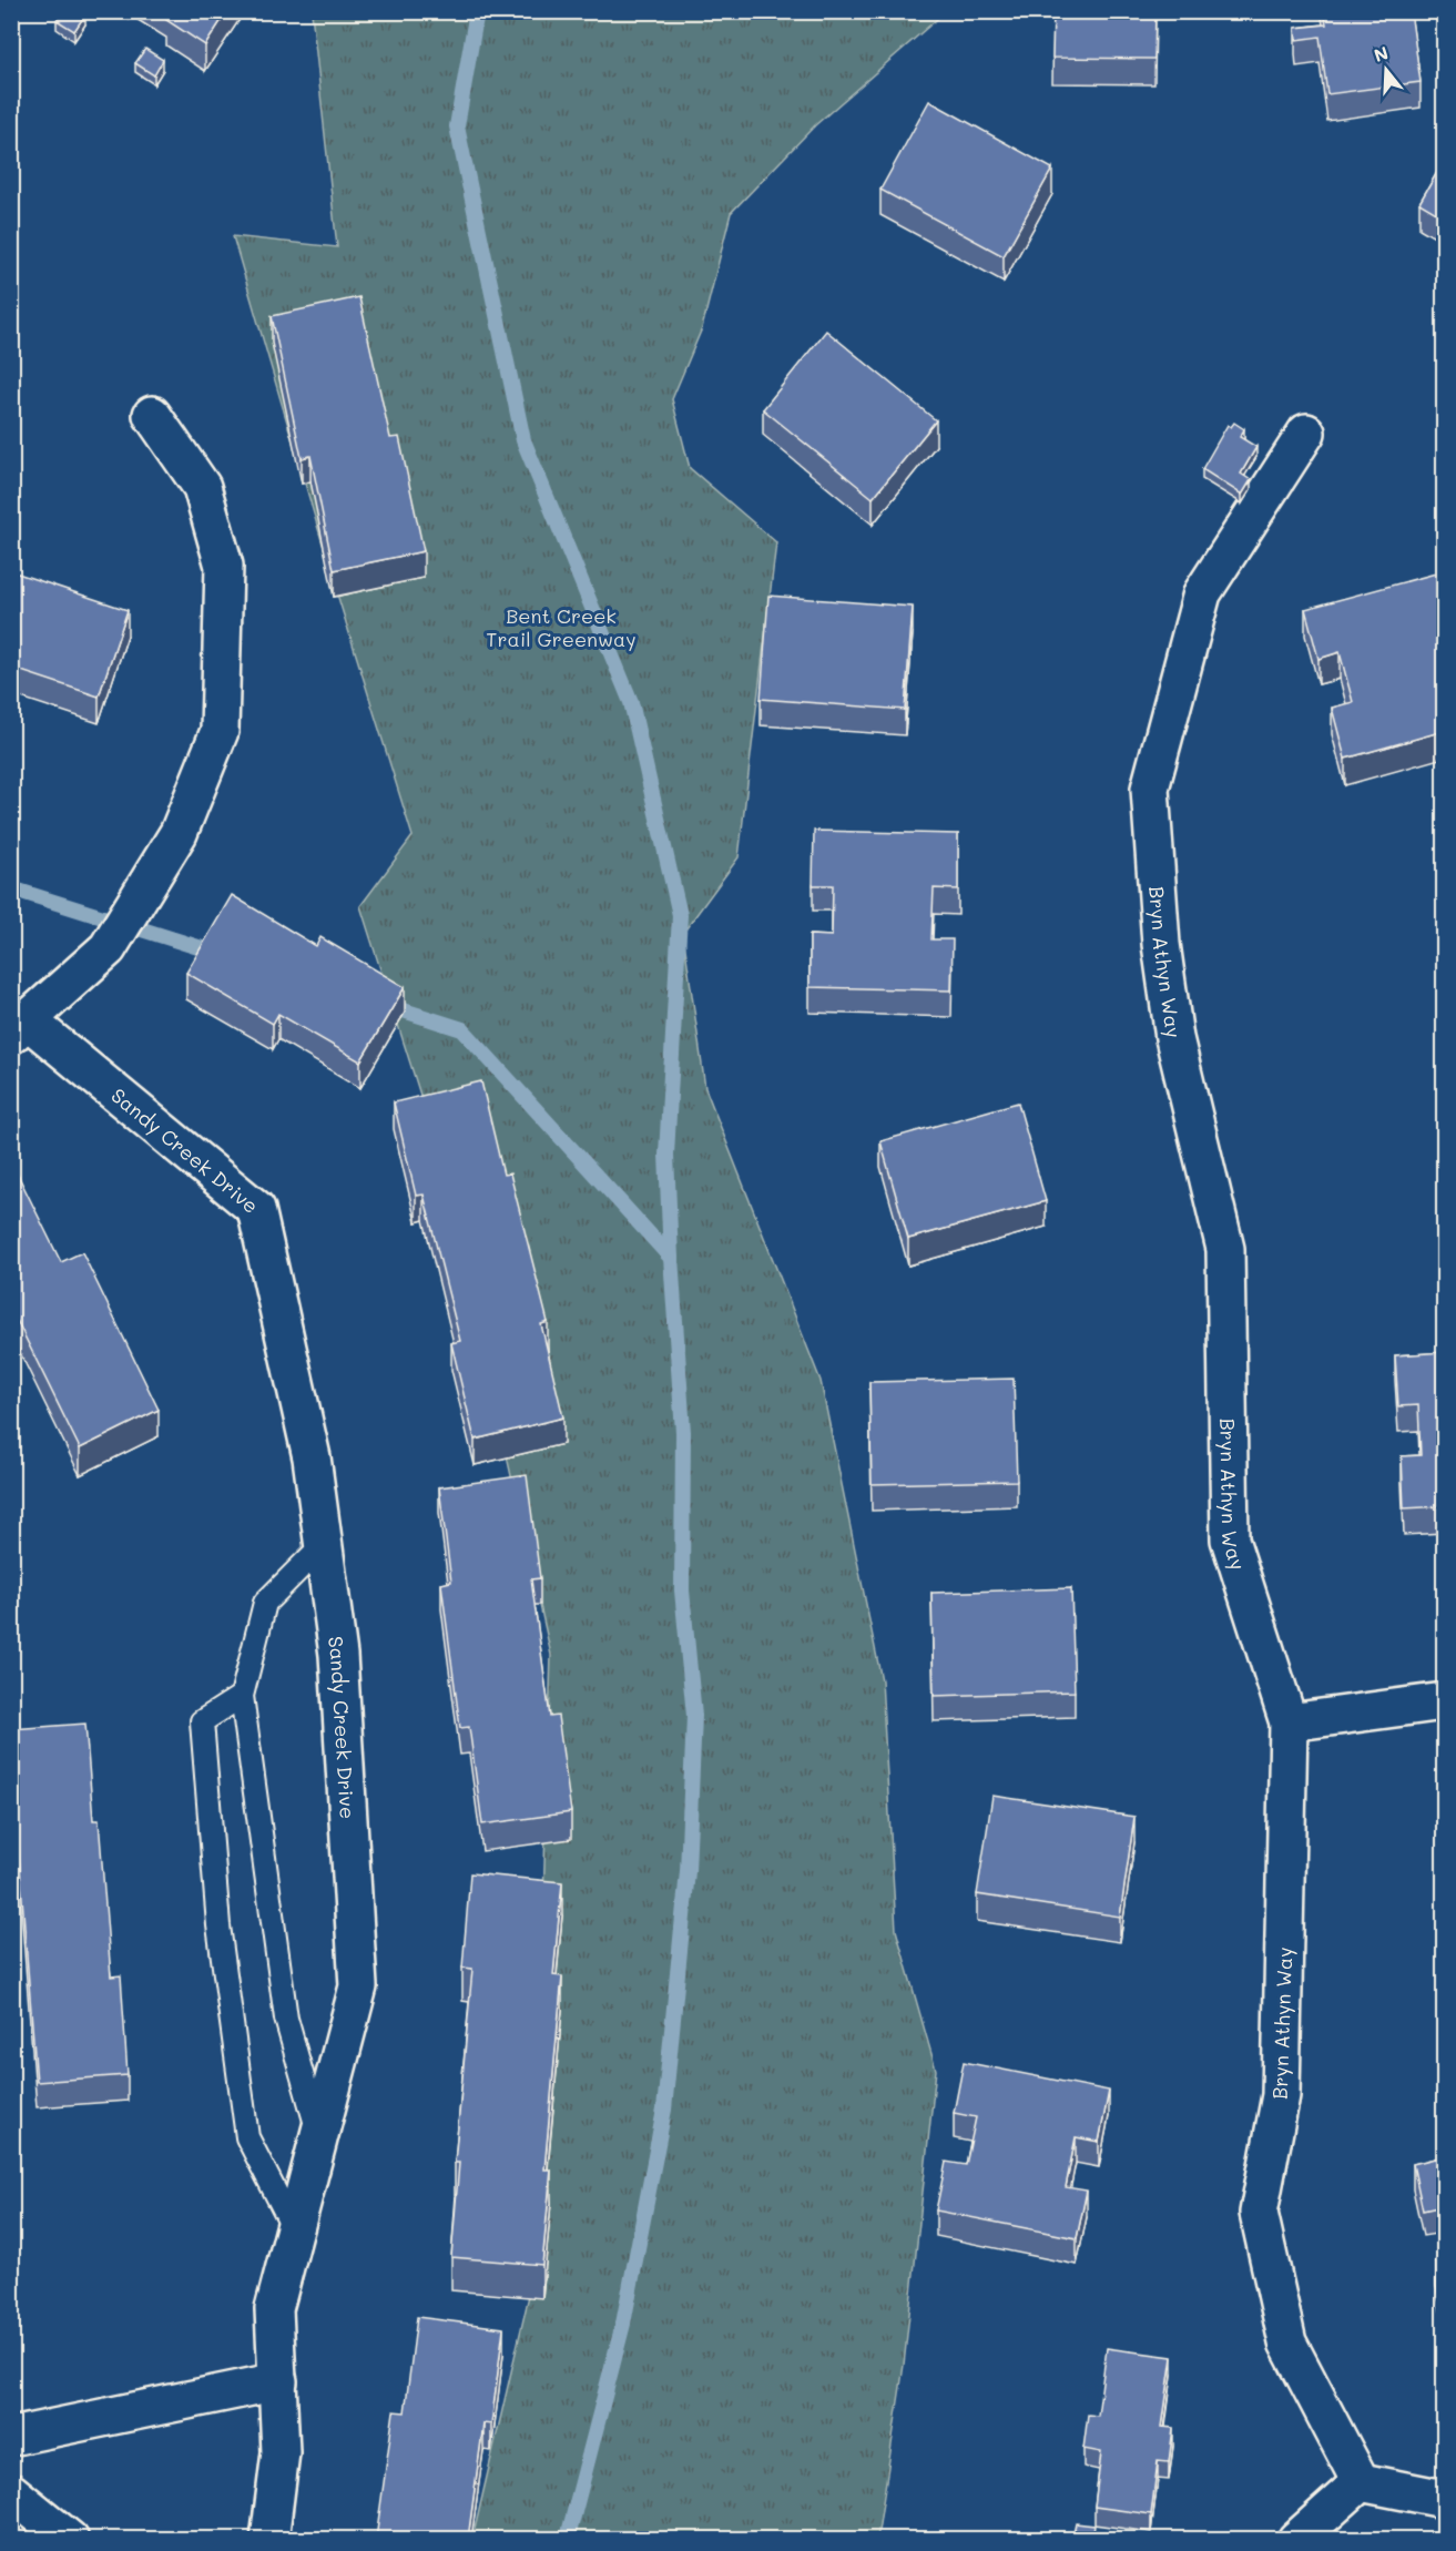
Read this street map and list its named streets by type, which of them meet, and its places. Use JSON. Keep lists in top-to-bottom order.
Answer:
{
  "streets": {
    "street": ["Bryn Athyn Way", "Sandy Creek Drive"]
  },
  "parks": ["Bent Creek Trail Greenway"],
  "north": "top"
}
